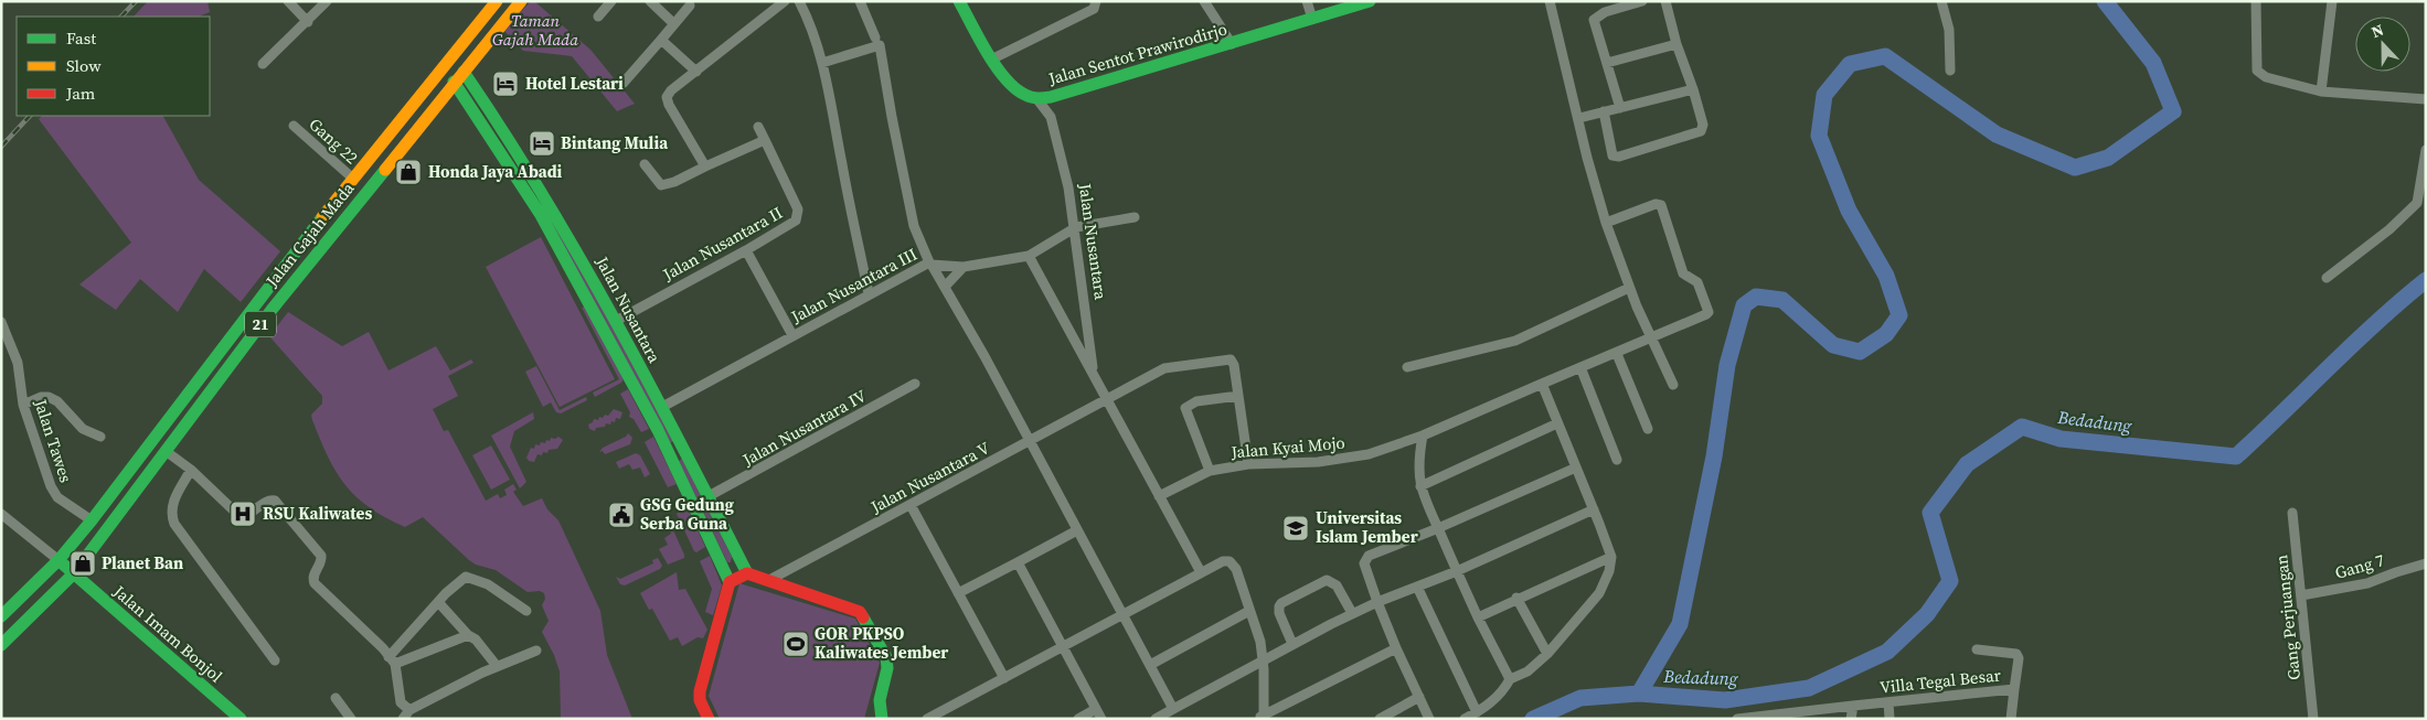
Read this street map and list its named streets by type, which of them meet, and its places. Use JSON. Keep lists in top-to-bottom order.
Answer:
{
  "streets": {
    "main road": [
      "Jalan Sentot Prawirodirjo",
      "Jalan Gajah Mada",
      "Jalan Nusantara",
      "21",
      "Jalan Imam Bonjol"
    ],
    "street": [
      "Gang 22",
      "Jalan Nusantara II",
      "Jalan Nusantara III",
      "Jalan Nusantara IV",
      "Jalan Tawes",
      "Jalan Kyai Mojo",
      "Jalan Nusantara V",
      "Gang 7",
      "Gang Perjuangan",
      "Villa Tegal Besar"
    ]
  },
  "crossings": [
    ["Gang 22", "Jalan Gajah Mada"],
    ["Jalan Gajah Mada", "Jalan Nusantara"],
    ["Jalan Gajah Mada", "Jalan Tawes"],
    ["Jalan Gajah Mada", "Jalan Imam Bonjol"],
    ["Jalan Nusantara", "Jalan Nusantara II"],
    ["Jalan Nusantara", "Jalan Nusantara III"],
    ["Jalan Nusantara", "Jalan Nusantara IV"],
    ["Jalan Kyai Mojo", "Jalan Nusantara V"],
    ["Gang 7", "Gang Perjuangan"]
  ],
  "water": ["Bedadung"],
  "parks": ["Taman Gajah Mada"],
  "places": {
    "hotel": ["Hotel Lestari", "Bintang Mulia"],
    "shop": ["Honda Jaya Abadi", "Planet Ban"],
    "hospital": ["RSU Kaliwates"],
    "public building": ["GSG Gedung Serba Guna"],
    "school or university": ["Universitas Islam Jember"],
    "sports": ["GOR PKPSO Kaliwates Jember"]
  },
  "legend": ["Fast", "Slow", "Jam"],
  "north": "top"
}
